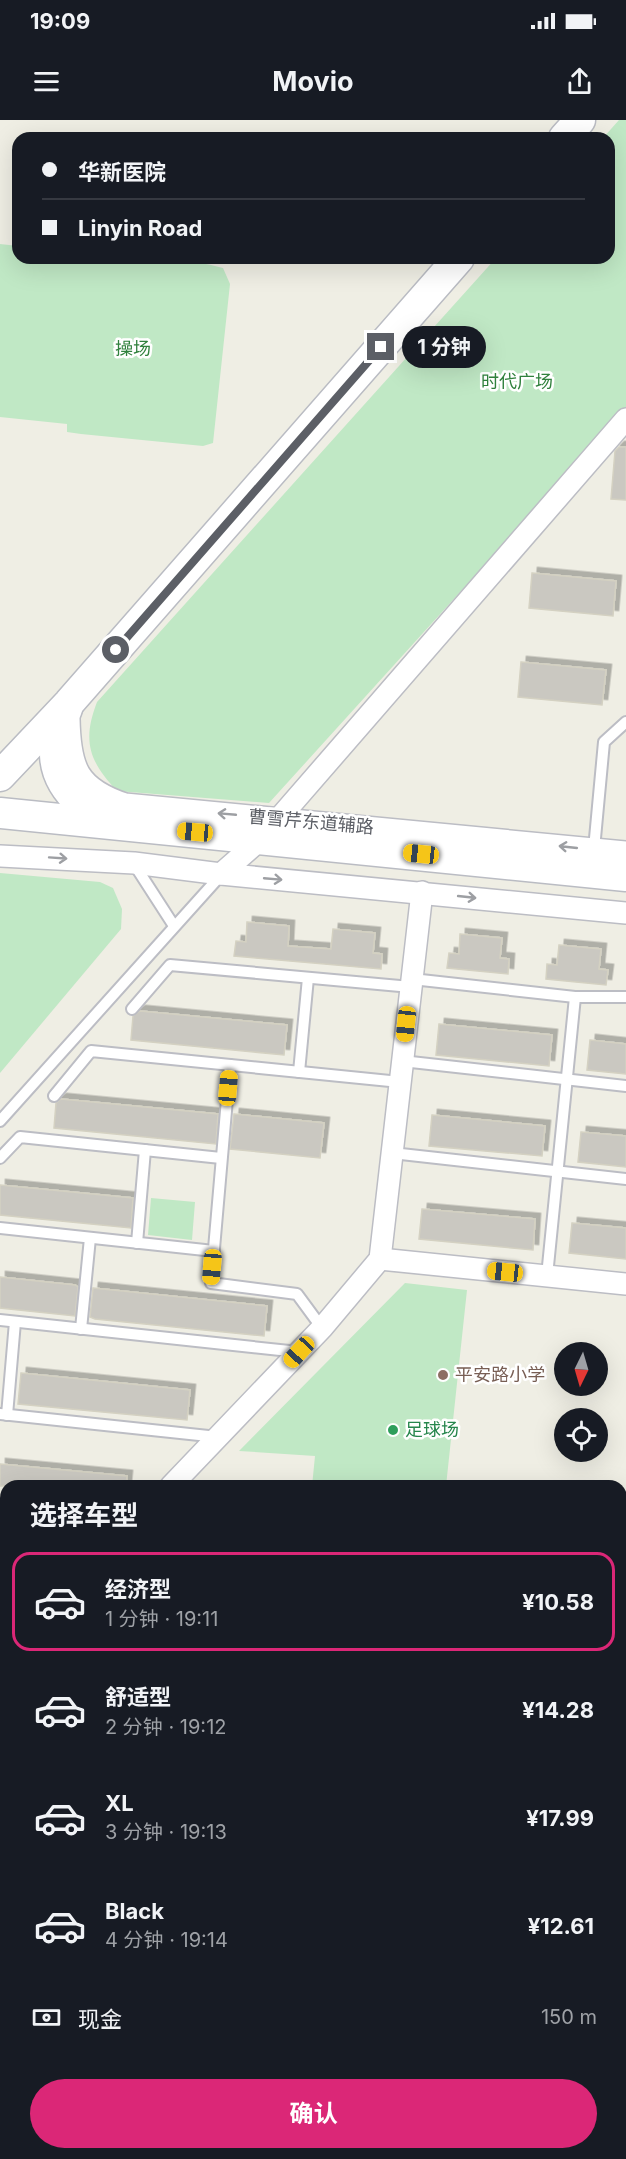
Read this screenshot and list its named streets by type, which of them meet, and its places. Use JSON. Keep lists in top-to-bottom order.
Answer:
{
  "streets": {
    "street": ["曹雪芹东道辅路"]
  },
  "parks": ["操场", "时代广场"],
  "places": ["平安路小学", "足球场"],
  "north": "bottom",
  "page": {
    "status": "19:09",
    "header": "Movio",
    "banner": ["华新医院", "Linyin Road"],
    "bubble": "1 分钟",
    "heading": "选择车型",
    "list": [
      {
        "name": "经济型",
        "note": "1 分钟 · 19:11",
        "value": "¥10.58"
      },
      {
        "name": "舒适型",
        "note": "2 分钟 · 19:12",
        "value": "¥14.28"
      },
      {
        "name": "XL",
        "note": "3 分钟 · 19:13",
        "value": "¥17.99"
      },
      {
        "name": "Black",
        "note": "4 分钟 · 19:14",
        "value": "¥12.61"
      }
    ],
    "pay": ["现金", "150 m"],
    "buttons": "确认"
  }
}
